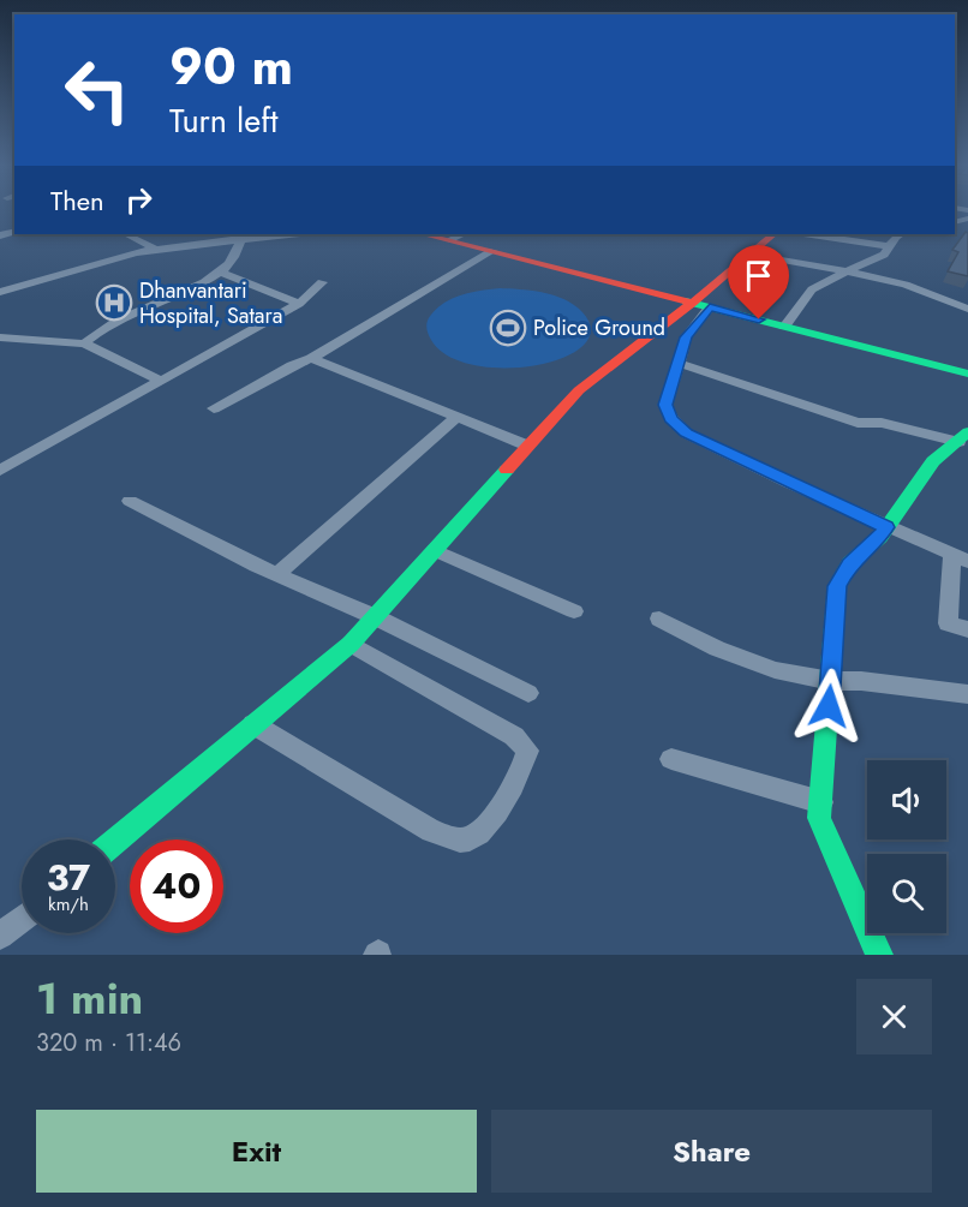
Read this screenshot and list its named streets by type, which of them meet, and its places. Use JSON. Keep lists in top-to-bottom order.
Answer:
{
  "places": {
    "hospital": ["Dhanvantari Hospital, Satara"],
    "sports": ["Police Ground"]
  },
  "page": {
    "turn": ["90 m", "Turn left"],
    "then": "Then",
    "speed": "37 km/h",
    "limit": "40",
    "heading": ["1 min", "320 m · 11:46"],
    "buttons": ["Exit", "Share"]
  }
}
